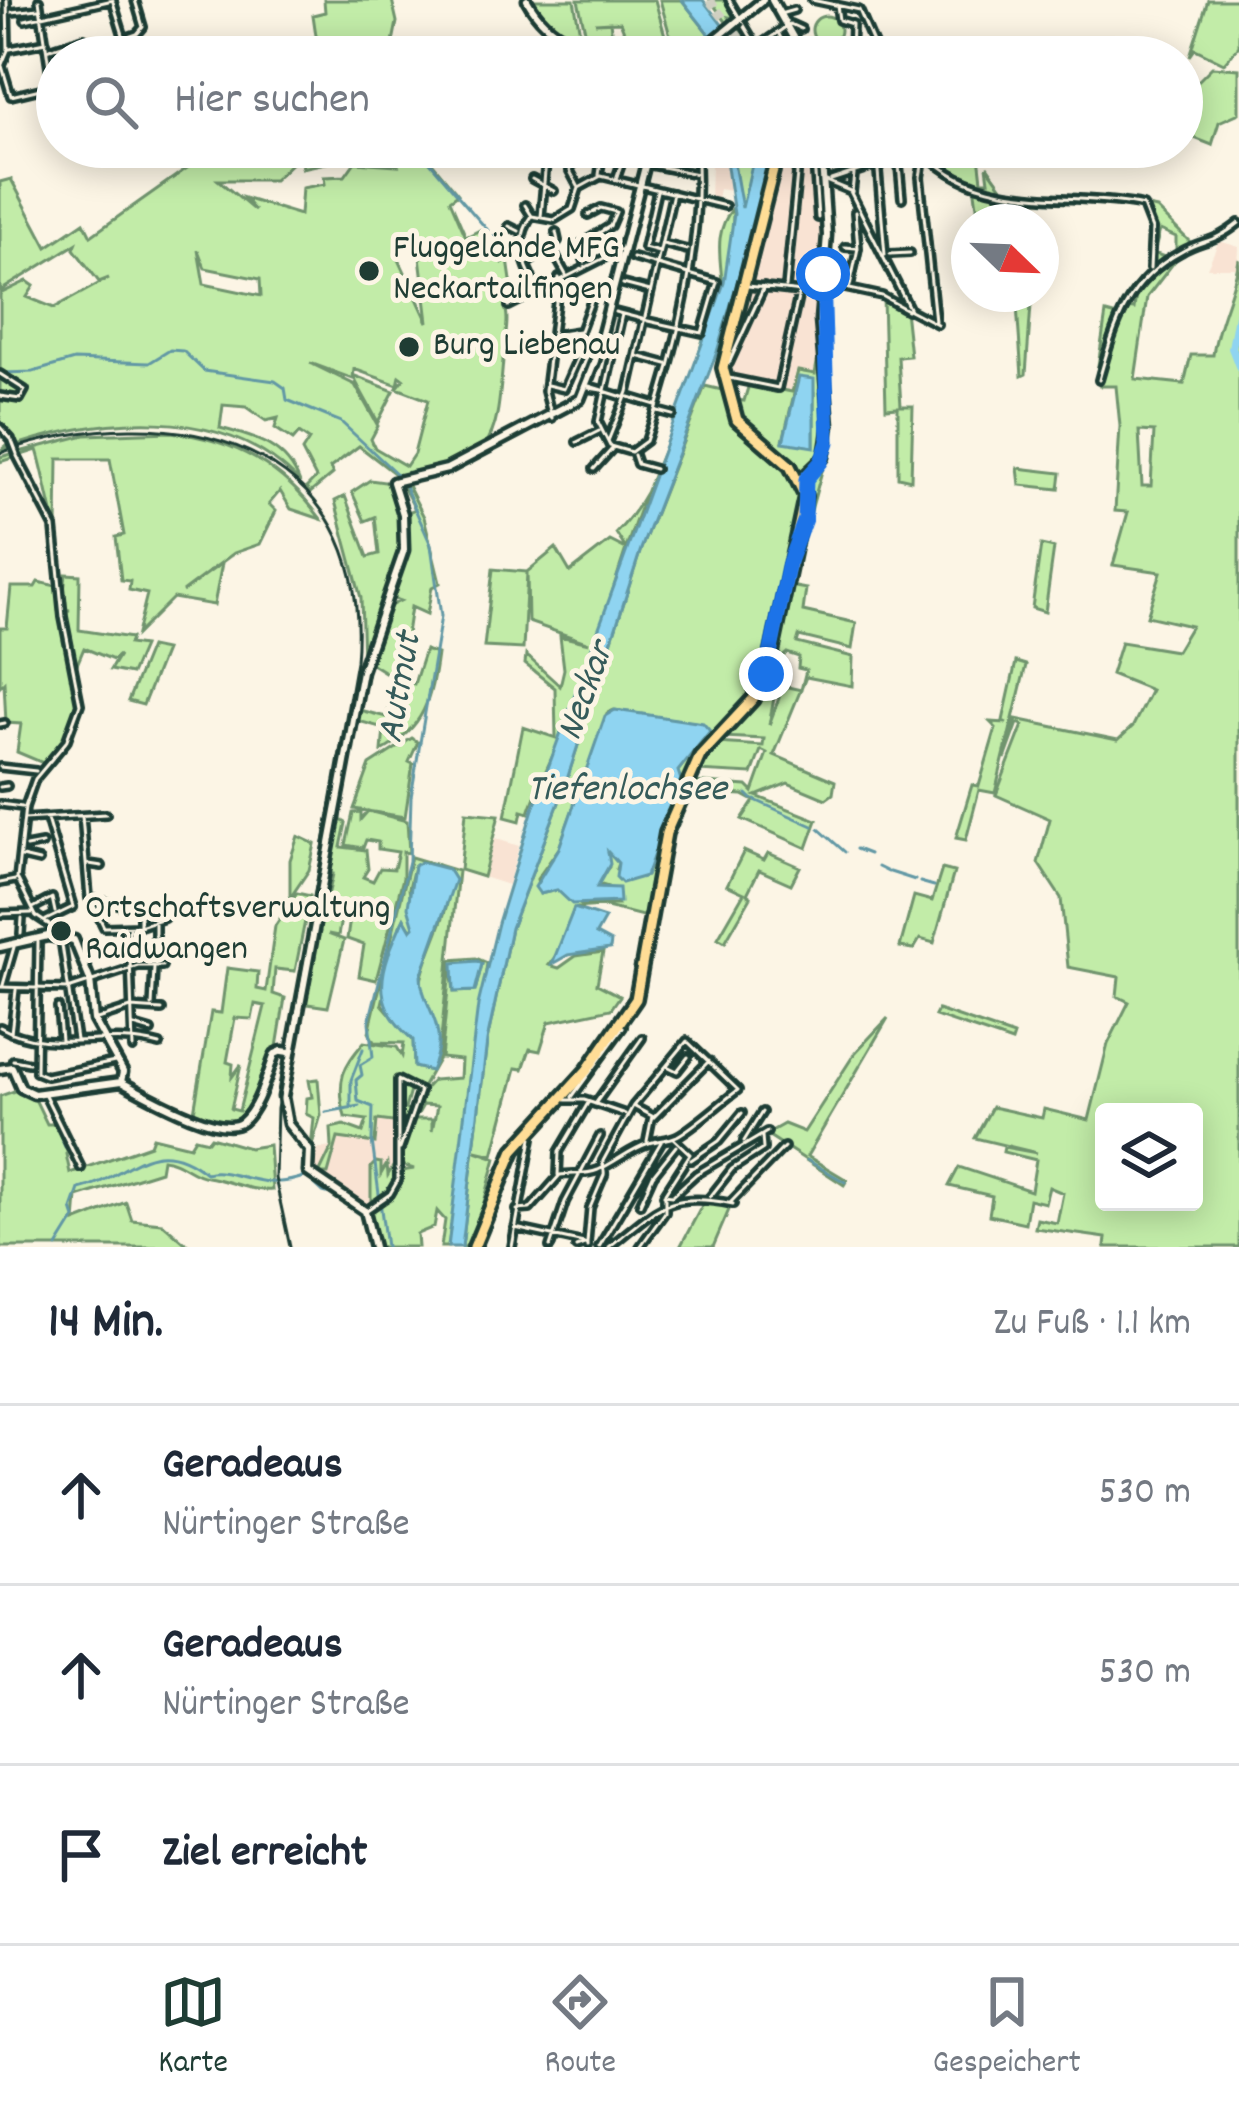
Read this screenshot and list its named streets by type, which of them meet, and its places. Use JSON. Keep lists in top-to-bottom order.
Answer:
{
  "water": ["Autmut", "Neckar", "Tiefenlochsee"],
  "places": ["Fluggelände MFG Neckartailfingen", "Burg Liebenau", "Ortschaftsverwaltung Raidwangen"],
  "north": "bottom right",
  "page": {
    "search": "Hier suchen",
    "heading": ["14 Min.", "Zu Fuß · 1.1 km"],
    "list": [
      ["Geradeaus", "Nürtinger Straße", "530 m"],
      ["Geradeaus", "Nürtinger Straße", "530 m"],
      "Ziel erreicht"
    ],
    "nav": ["Karte", "Route", "Gespeichert"]
  }
}
